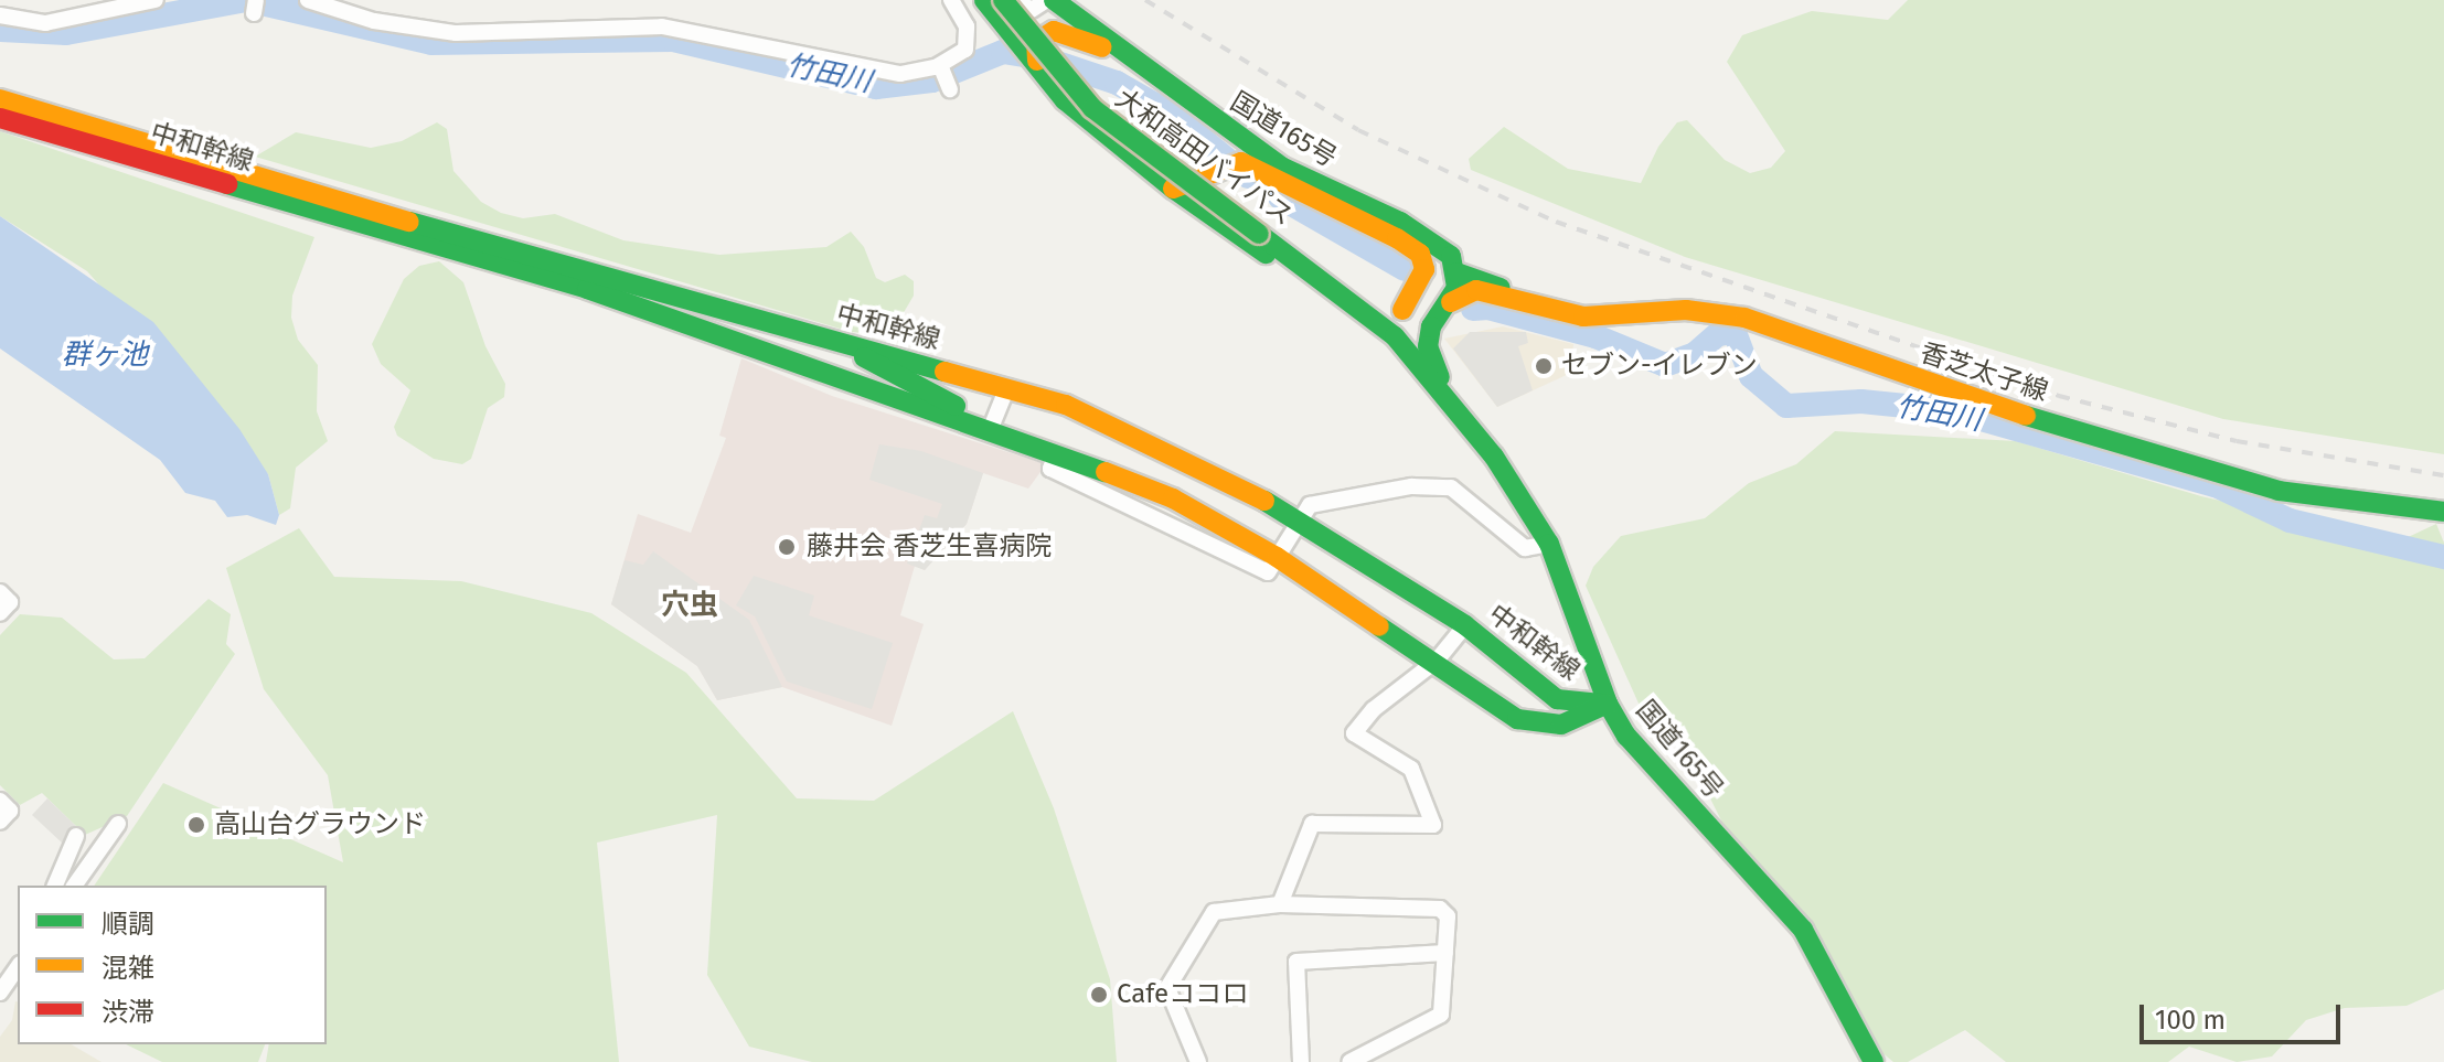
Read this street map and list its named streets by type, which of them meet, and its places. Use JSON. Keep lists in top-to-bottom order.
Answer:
{
  "streets": {
    "main road": [
      "国道165号",
      "中和幹線",
      "大和高田バイパス",
      "香芝太子線"
    ]
  },
  "crossings": [
    ["国道165号", "中和幹線"],
    ["国道165号", "大和高田バイパス"],
    ["国道165号", "香芝太子線"]
  ],
  "districts": ["穴虫"],
  "water": ["竹田川", "群ヶ池"],
  "places": [
    "セブン-イレブン",
    "藤井会 香芝生喜病院",
    "高山台グラウンド",
    "Cafeココロ"
  ],
  "legend": ["順調", "混雑", "渋滞"],
  "scale_bar": "100 m"
}
